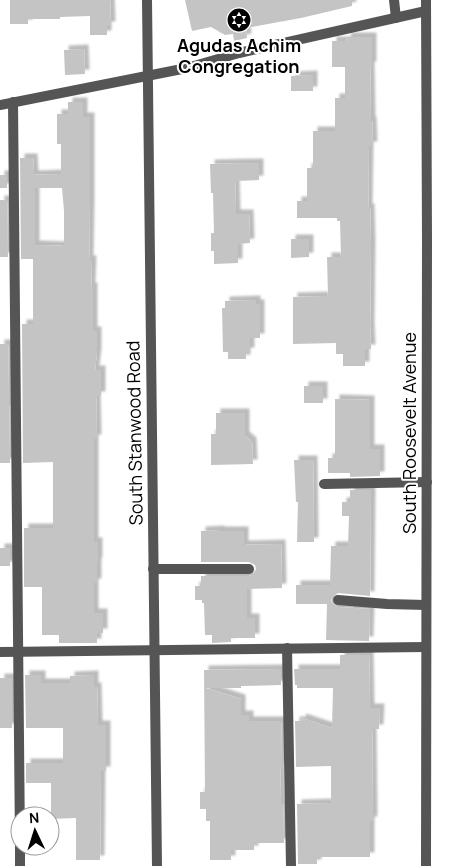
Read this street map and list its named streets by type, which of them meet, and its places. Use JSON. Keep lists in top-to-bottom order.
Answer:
{
  "streets": {
    "street": ["South Stanwood Road", "South Roosevelt Avenue"]
  },
  "places": {
    "synagogue": ["Agudas Achim Congregation"]
  },
  "north": "top"
}
